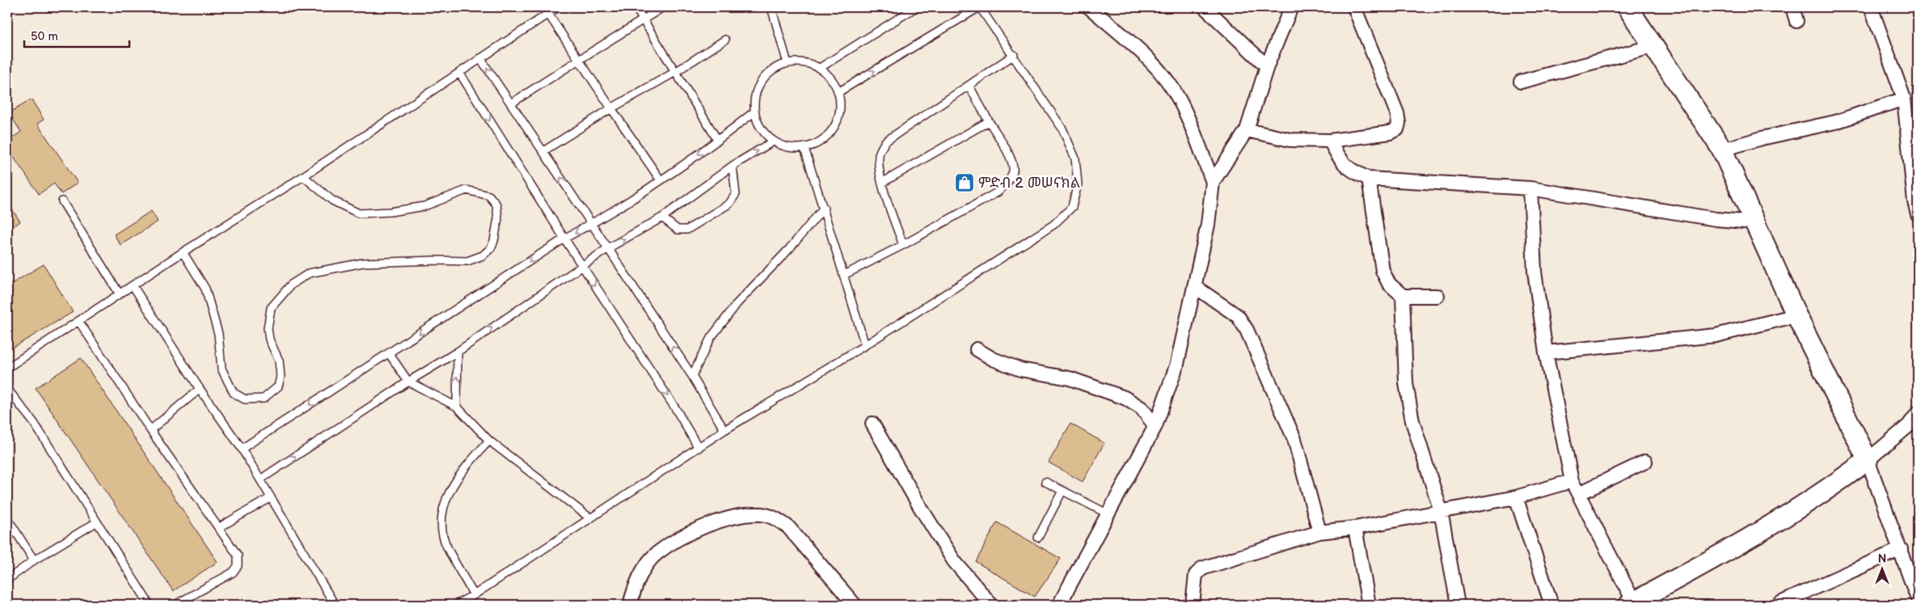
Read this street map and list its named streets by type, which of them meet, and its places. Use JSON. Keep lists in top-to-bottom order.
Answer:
{
  "places": {
    "shop": ["ምድብ 2 መሠናክል"]
  },
  "scale_bar": "50 m",
  "north": "top"
}
